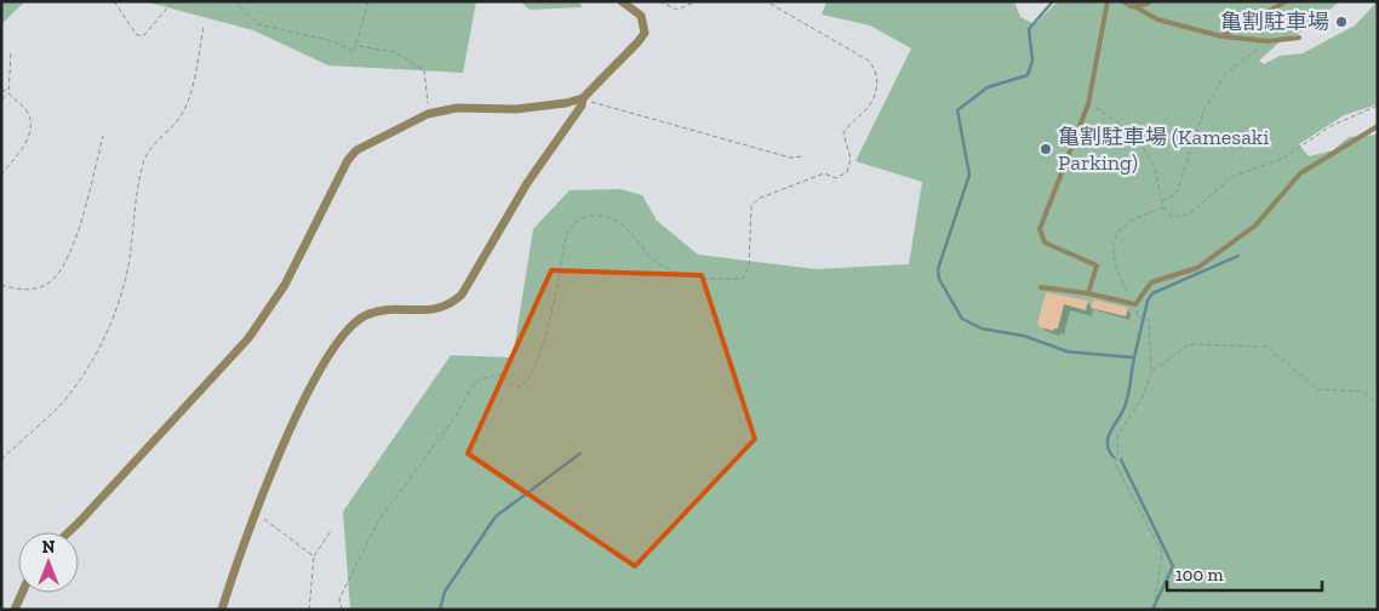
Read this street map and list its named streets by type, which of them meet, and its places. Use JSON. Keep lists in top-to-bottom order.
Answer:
{
  "places": ["亀割駐車場", "亀割駐車場 (Kamesaki Parking)"],
  "scale_bar": "100 m",
  "north": "top"
}
